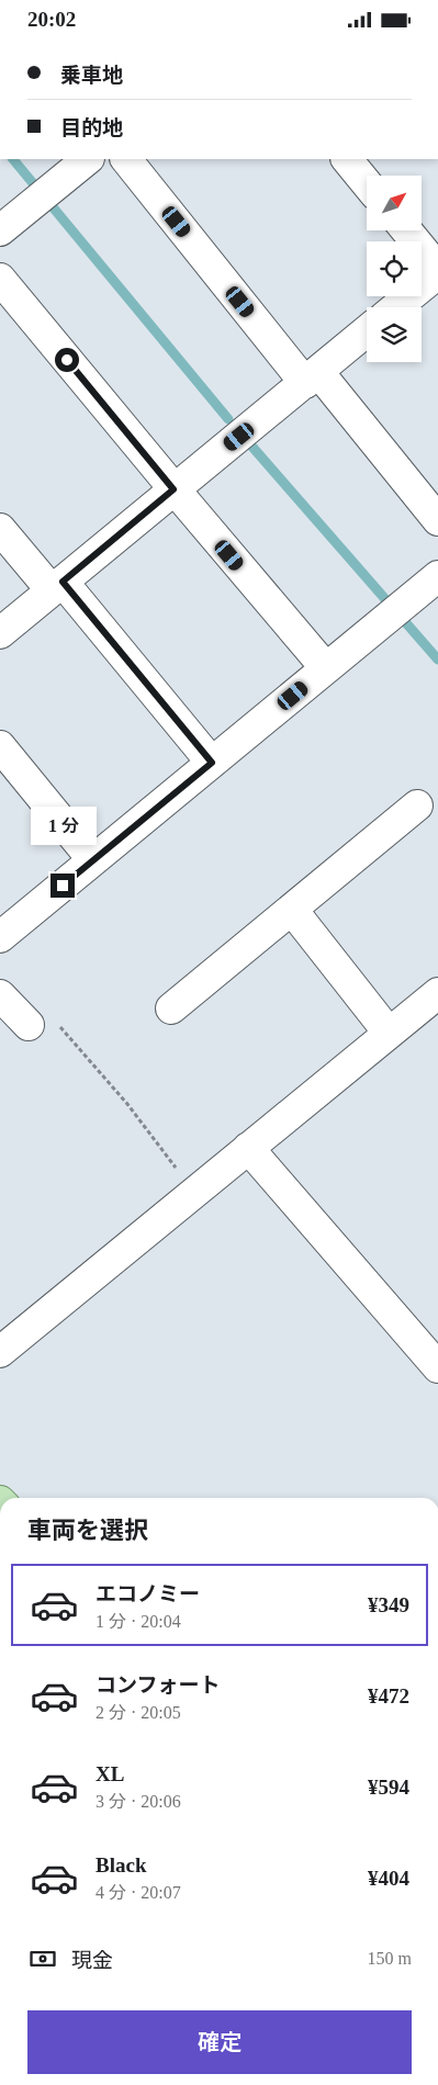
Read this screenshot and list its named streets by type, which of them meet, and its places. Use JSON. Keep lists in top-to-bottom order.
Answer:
{
  "north": "top right",
  "page": {
    "status": "20:02",
    "banner": ["乗車地", "目的地"],
    "bubble": "1 分",
    "heading": "車両を選択",
    "list": [
      {
        "name": "エコノミー",
        "note": "1 分 · 20:04",
        "value": "¥349"
      },
      {
        "name": "コンフォート",
        "note": "2 分 · 20:05",
        "value": "¥472"
      },
      {
        "name": "XL",
        "note": "3 分 · 20:06",
        "value": "¥594"
      },
      {
        "name": "Black",
        "note": "4 分 · 20:07",
        "value": "¥404"
      }
    ],
    "pay": ["現金", "150 m"],
    "buttons": "確定"
  }
}
